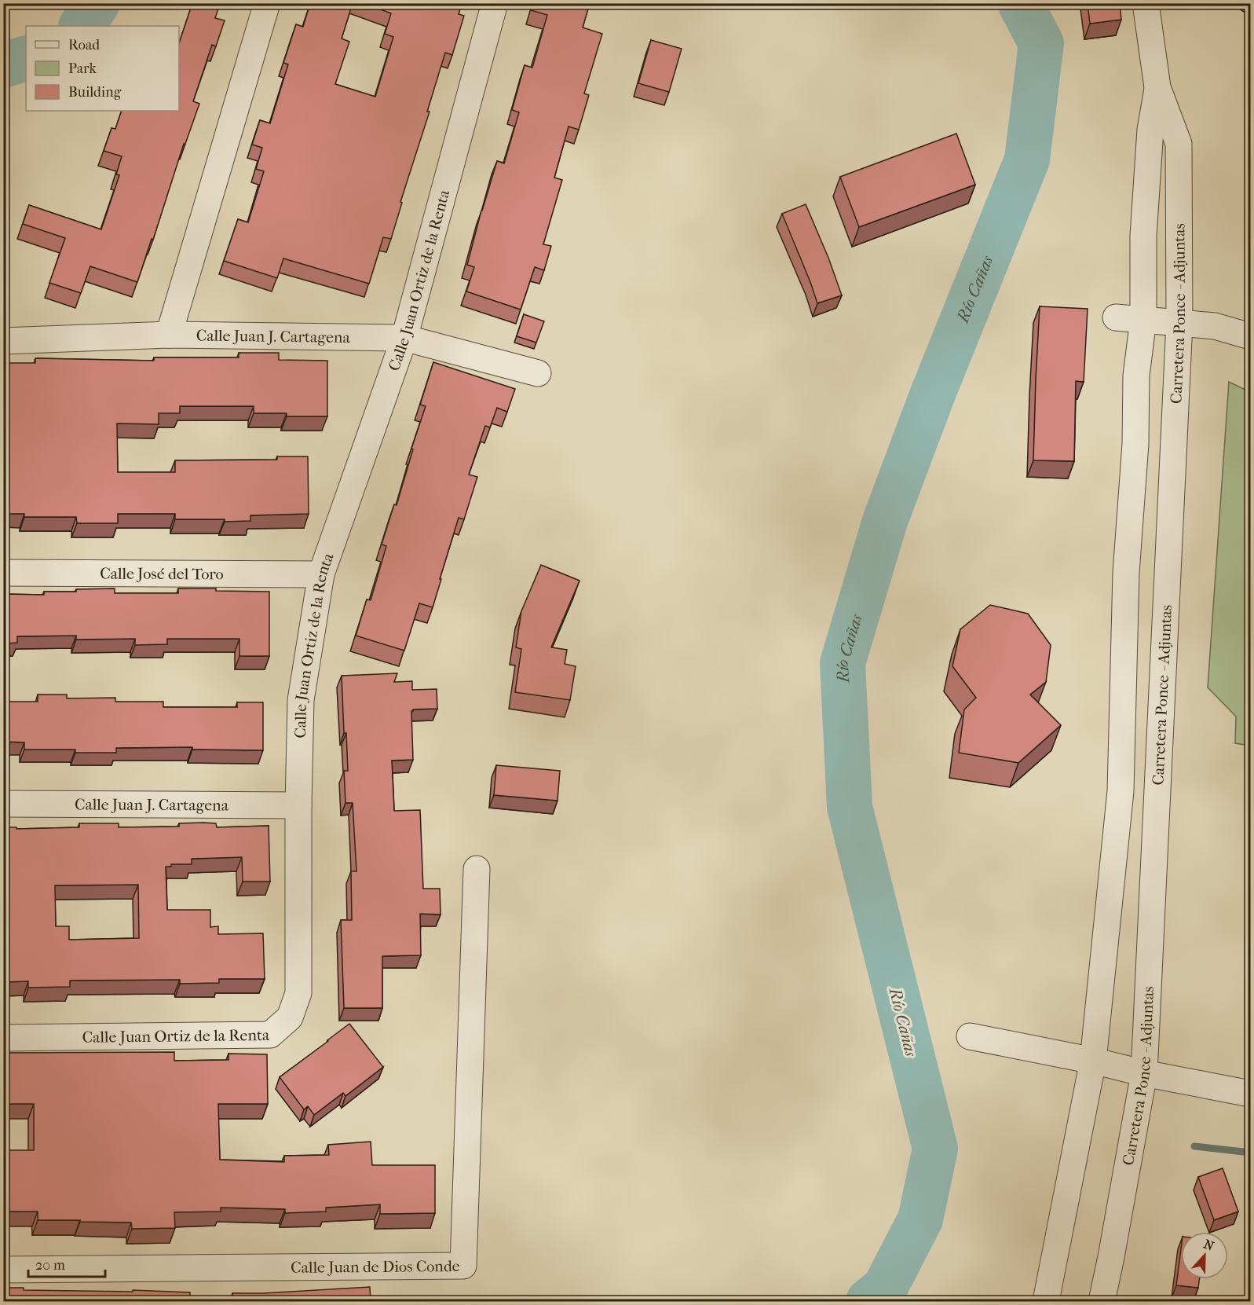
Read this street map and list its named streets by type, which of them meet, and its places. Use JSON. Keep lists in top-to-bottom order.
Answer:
{
  "streets": {
    "street": [
      "Calle Juan Ortiz de la Renta",
      "Carretera Ponce - Adjuntas",
      "Calle Juan J. Cartagena",
      "Calle José del Toro",
      "Calle Juan de Dios Conde"
    ]
  },
  "crossings": [
    ["Calle Juan Ortiz de la Renta", "Calle Juan J. Cartagena"],
    ["Calle Juan Ortiz de la Renta", "Calle José del Toro"]
  ],
  "water": ["Río Cañas"],
  "legend": ["Road", "Park", "Building"],
  "scale_bar": "20 m",
  "north": "top"
}
